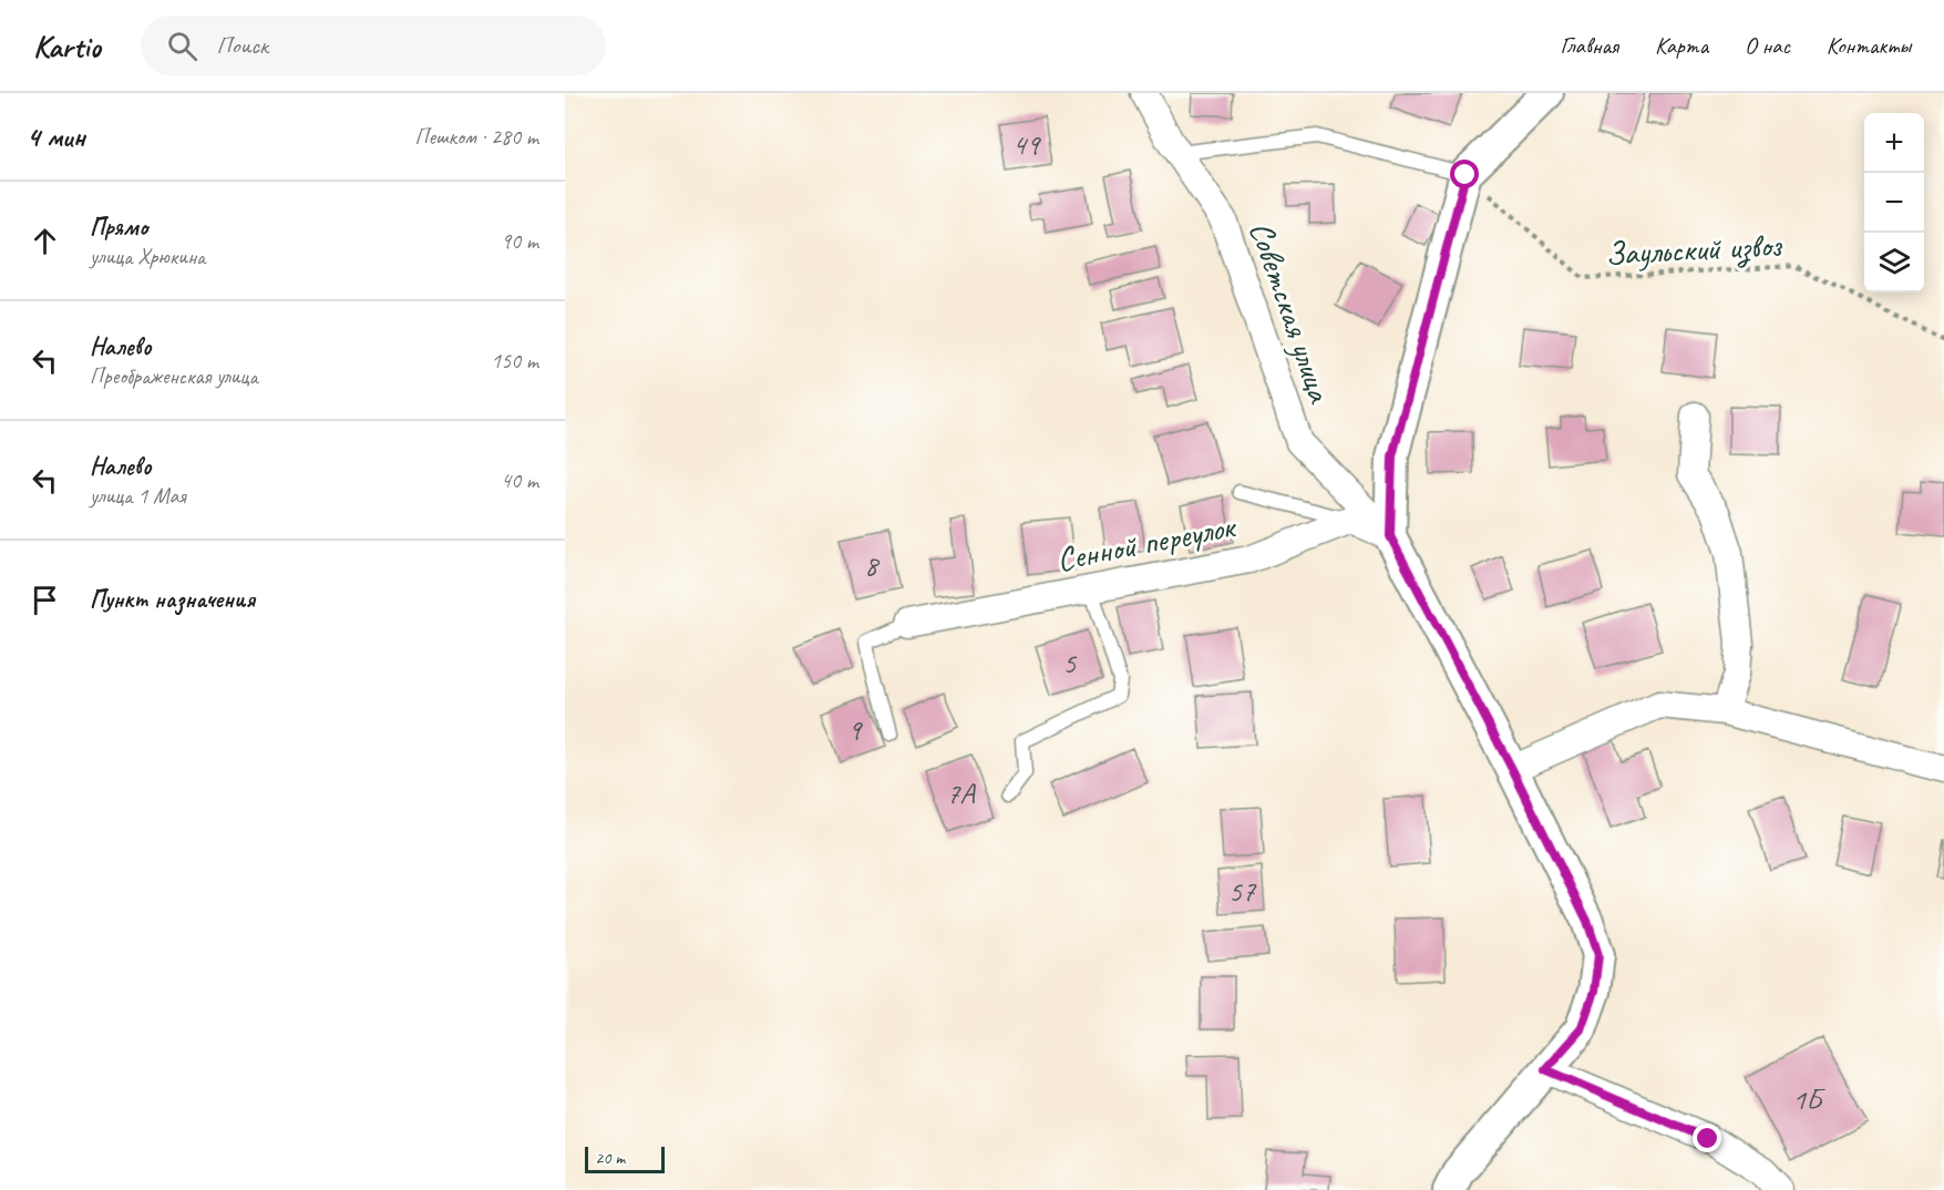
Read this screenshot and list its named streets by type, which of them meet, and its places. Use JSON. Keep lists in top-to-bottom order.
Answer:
{
  "streets": {
    "street": ["Советская улица", "Сенной переулок"],
    "path": ["Заульский извоз"]
  },
  "house_numbers": [
    "49",
    "8",
    "5",
    "9",
    "7А",
    "57",
    "1Б"
  ],
  "scale_bar": "20 m",
  "page": {
    "header": "Kartio",
    "search": "Поиск",
    "nav": [
      "Главная",
      "Карта",
      "О нас",
      "Контакты"
    ],
    "heading": ["4 мин", "Пешком · 280 m"],
    "map_buttons": ["+", "−"],
    "list": [
      ["Прямо", "улица Хрюкина", "90 m"],
      ["Налево", "Преображенская улица", "150 m"],
      ["Налево", "улица 1 Мая", "40 m"],
      "Пункт назначения"
    ],
    "scale": "20 m"
  }
}
